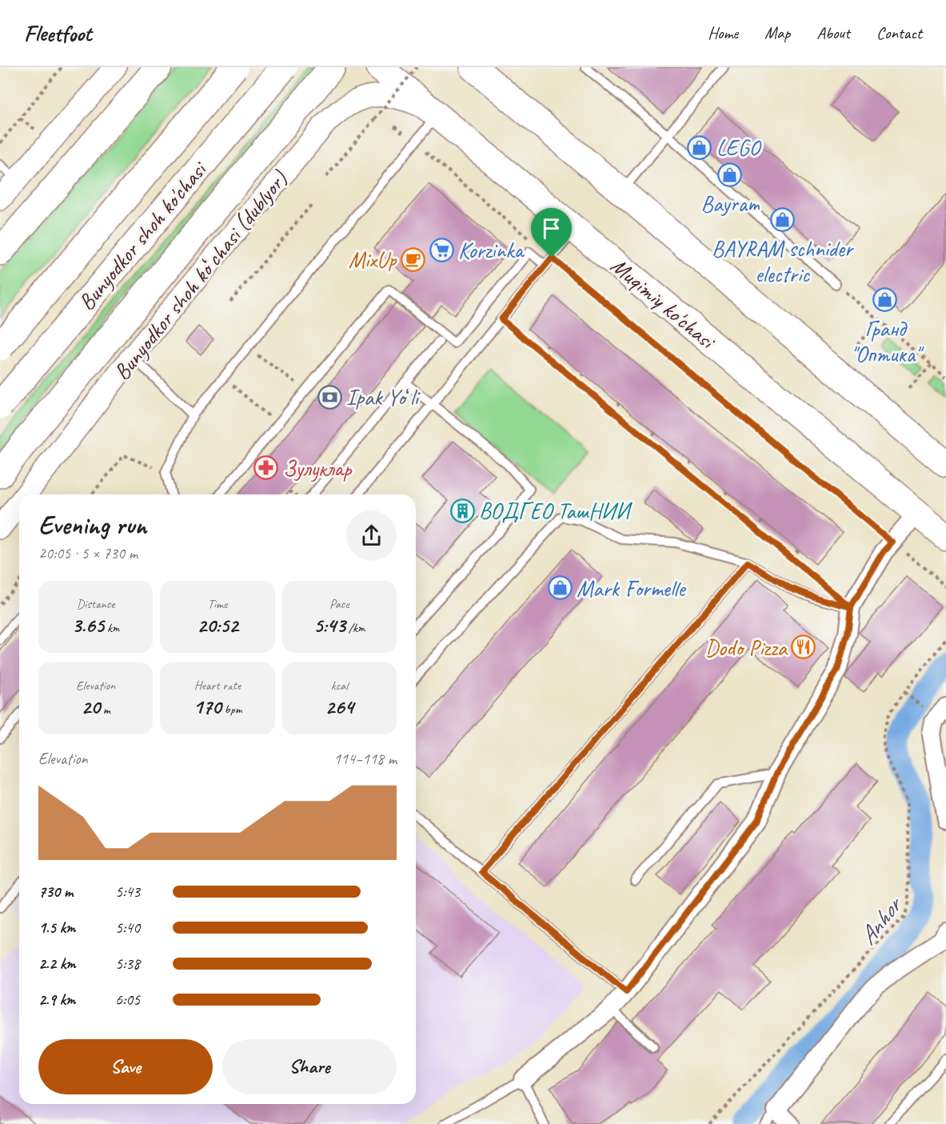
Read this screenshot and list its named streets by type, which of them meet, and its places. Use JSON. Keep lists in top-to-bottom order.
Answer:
{
  "streets": {
    "main road": ["Bunyodkor shoh ko'chasi", "Muqimiy ko'chasi"],
    "street": ["Bunyodkor shoh koʻchasi (dublyor)"]
  },
  "crossings": [
    ["Bunyodkor shoh koʻchasi (dublyor)", "Muqimiy ko'chasi"]
  ],
  "water": ["Anhor"],
  "places": {
    "shop": [
      "LEGO",
      "Bayram",
      "BAYRAM schnider electric",
      "Гранд \"Оптика\"",
      "Mark Formelle"
    ],
    "supermarket": ["Korzinka"],
    "cafe": ["MixUp"],
    "bank": ["Ipak Yoʻli"],
    "pharmacy": ["Зулуклар"],
    "building": ["ВОДГЕО ТашНИИ"],
    "restaurant": ["Dodo Pizza"]
  },
  "page": {
    "header": "Fleetfoot",
    "nav": [
      "Home",
      "Map",
      "About",
      "Contact"
    ],
    "heading": ["Evening run", "20:05 · 5 × 730 m"],
    "stats": [
      ["Distance", "3.65 km"],
      ["Time", "20:52"],
      ["Pace", "5:43 /km"],
      ["Elevation", "20 m"],
      ["Heart rate", "170 bpm"],
      ["kcal", "264"]
    ],
    "chart": ["Elevation", "114–118 m"],
    "list": [
      {
        "name": "730 m",
        "note": "5:43"
      },
      {
        "name": "1.5 km",
        "note": "5:40"
      },
      {
        "name": "2.2 km",
        "note": "5:38"
      },
      {
        "name": "2.9 km",
        "note": "6:05"
      }
    ],
    "buttons": ["Save", "Share"]
  }
}
